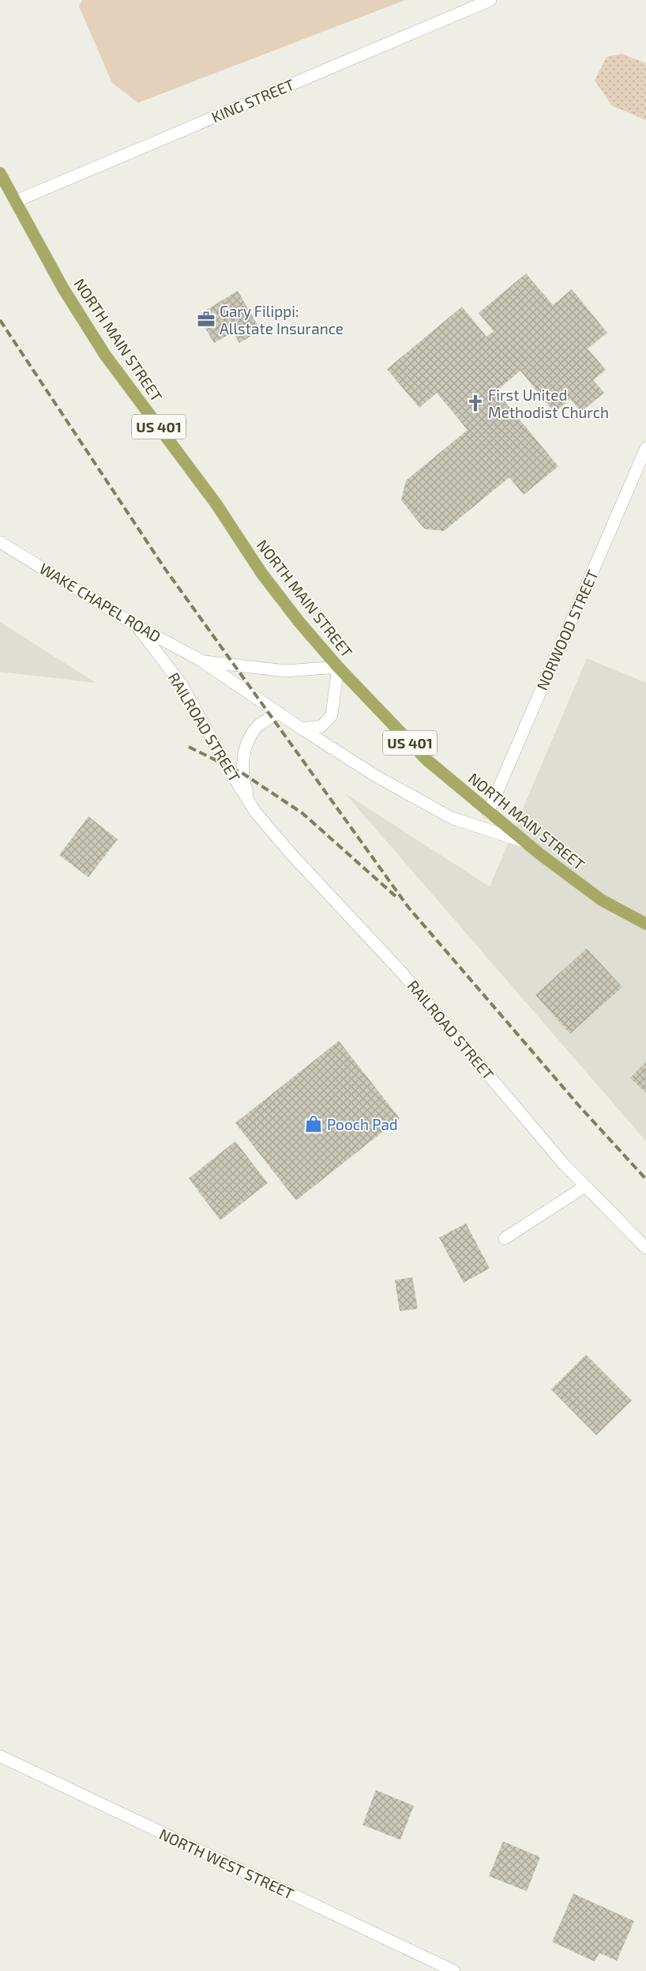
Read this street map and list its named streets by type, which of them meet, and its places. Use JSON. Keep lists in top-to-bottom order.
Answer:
{
  "streets": {
    "main road": ["NORTH MAIN STREET", "US 401"],
    "street": [
      "KING STREET",
      "WAKE CHAPEL ROAD",
      "NORWOOD STREET",
      "RAILROAD STREET",
      "NORTH WEST STREET"
    ]
  },
  "crossings": [
    ["KING STREET", "NORTH MAIN STREET"],
    ["NORTH MAIN STREET", "WAKE CHAPEL ROAD"],
    ["NORTH MAIN STREET", "NORWOOD STREET"],
    ["WAKE CHAPEL ROAD", "RAILROAD STREET"]
  ],
  "places": {
    "office": ["Gary Filippi: Allstate Insurance"],
    "church": ["First United Methodist Church"],
    "shop": ["Pooch Pad"]
  }
}
